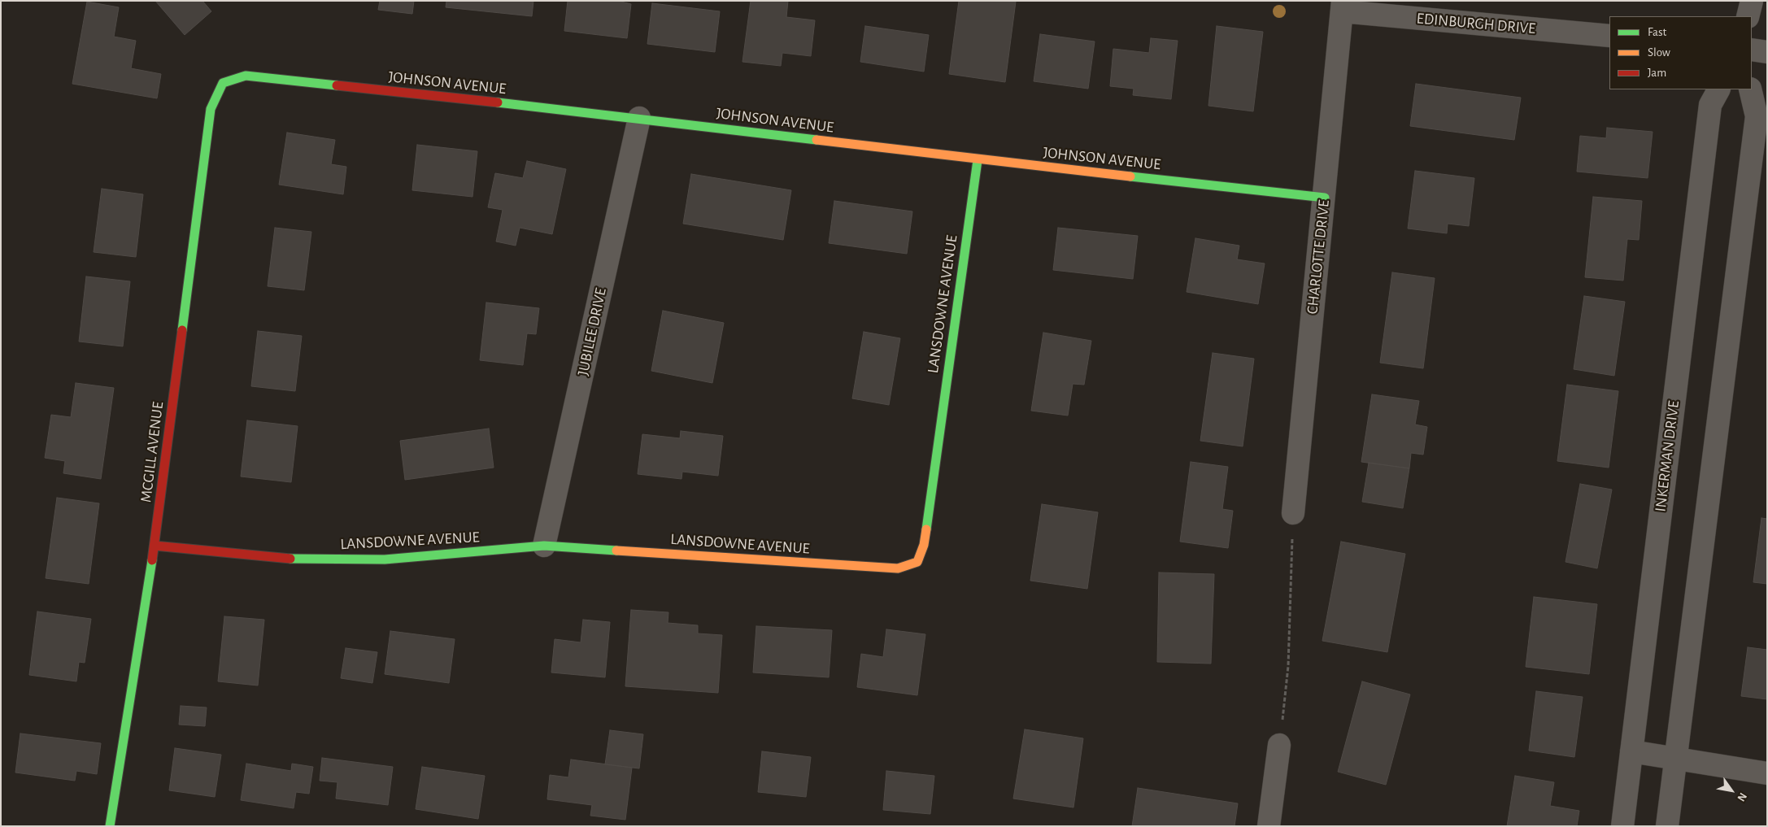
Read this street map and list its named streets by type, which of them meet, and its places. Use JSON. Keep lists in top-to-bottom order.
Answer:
{
  "streets": {
    "street": [
      "EDINBURGH DRIVE",
      "JOHNSON AVENUE",
      "CHARLOTTE DRIVE",
      "LANSDOWNE AVENUE",
      "JUBILEE DRIVE",
      "MCGILL AVENUE",
      "INKERMAN DRIVE"
    ]
  },
  "crossings": [
    ["EDINBURGH DRIVE", "CHARLOTTE DRIVE"],
    ["JOHNSON AVENUE", "CHARLOTTE DRIVE"],
    ["JOHNSON AVENUE", "LANSDOWNE AVENUE"],
    ["JOHNSON AVENUE", "JUBILEE DRIVE"],
    ["JOHNSON AVENUE", "MCGILL AVENUE"],
    ["LANSDOWNE AVENUE", "JUBILEE DRIVE"],
    ["LANSDOWNE AVENUE", "MCGILL AVENUE"]
  ],
  "legend": ["Fast", "Slow", "Jam"],
  "north": "bottom right"
}
